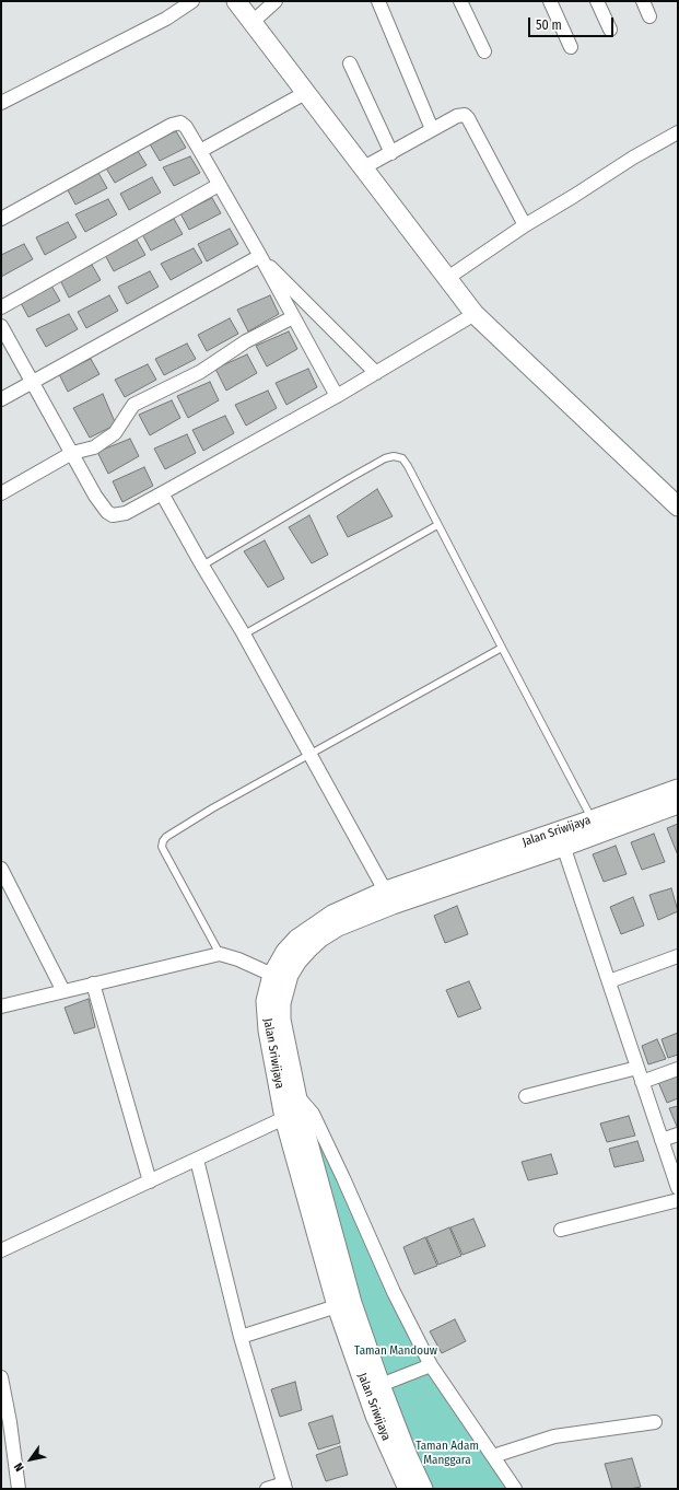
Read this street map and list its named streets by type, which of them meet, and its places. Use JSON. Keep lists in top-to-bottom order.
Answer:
{
  "streets": {
    "main road": ["Jalan Sriwijaya"]
  },
  "parks": ["Taman Mandouw", "Taman Adam Manggara"],
  "scale_bar": "50 m",
  "north": "bottom left"
}
